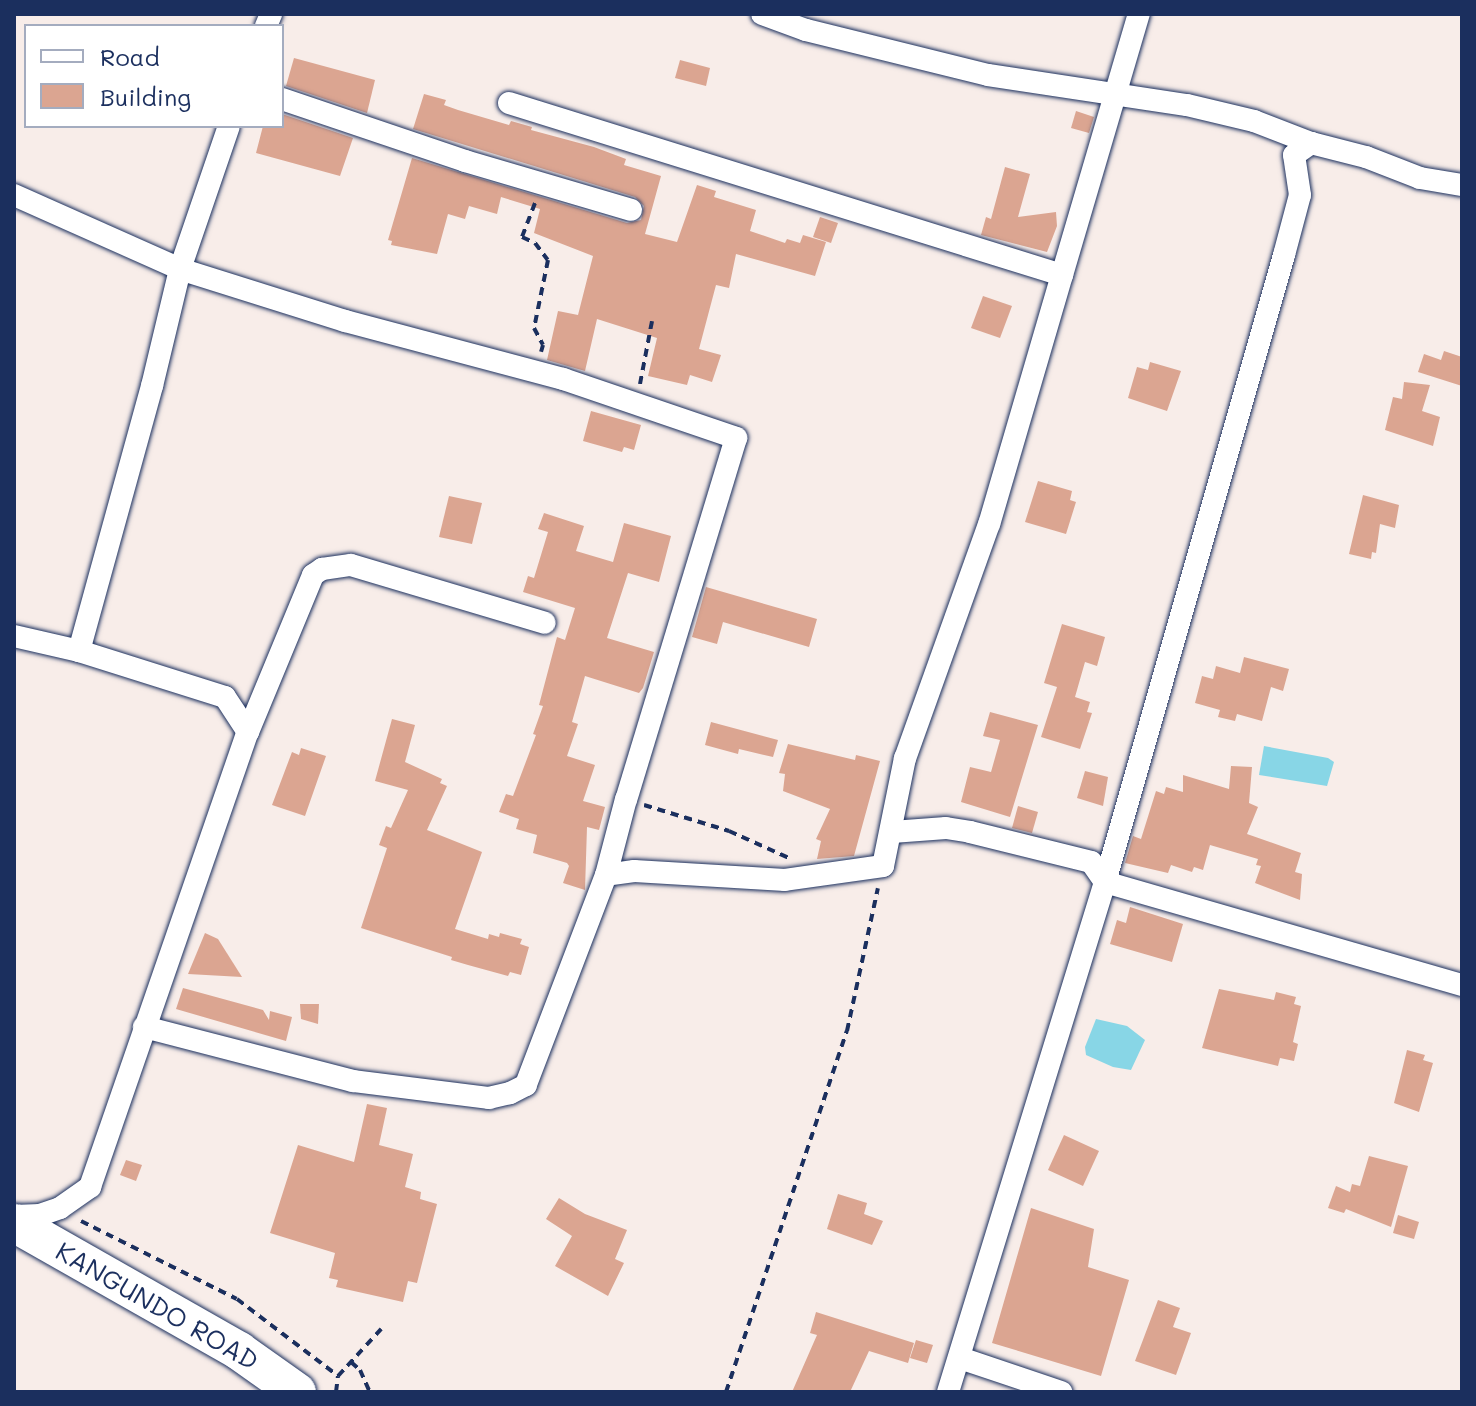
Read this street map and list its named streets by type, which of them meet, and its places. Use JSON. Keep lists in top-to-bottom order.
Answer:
{
  "streets": {
    "highway": ["KANGUNDO ROAD"]
  },
  "legend": ["Road", "Building"]
}
